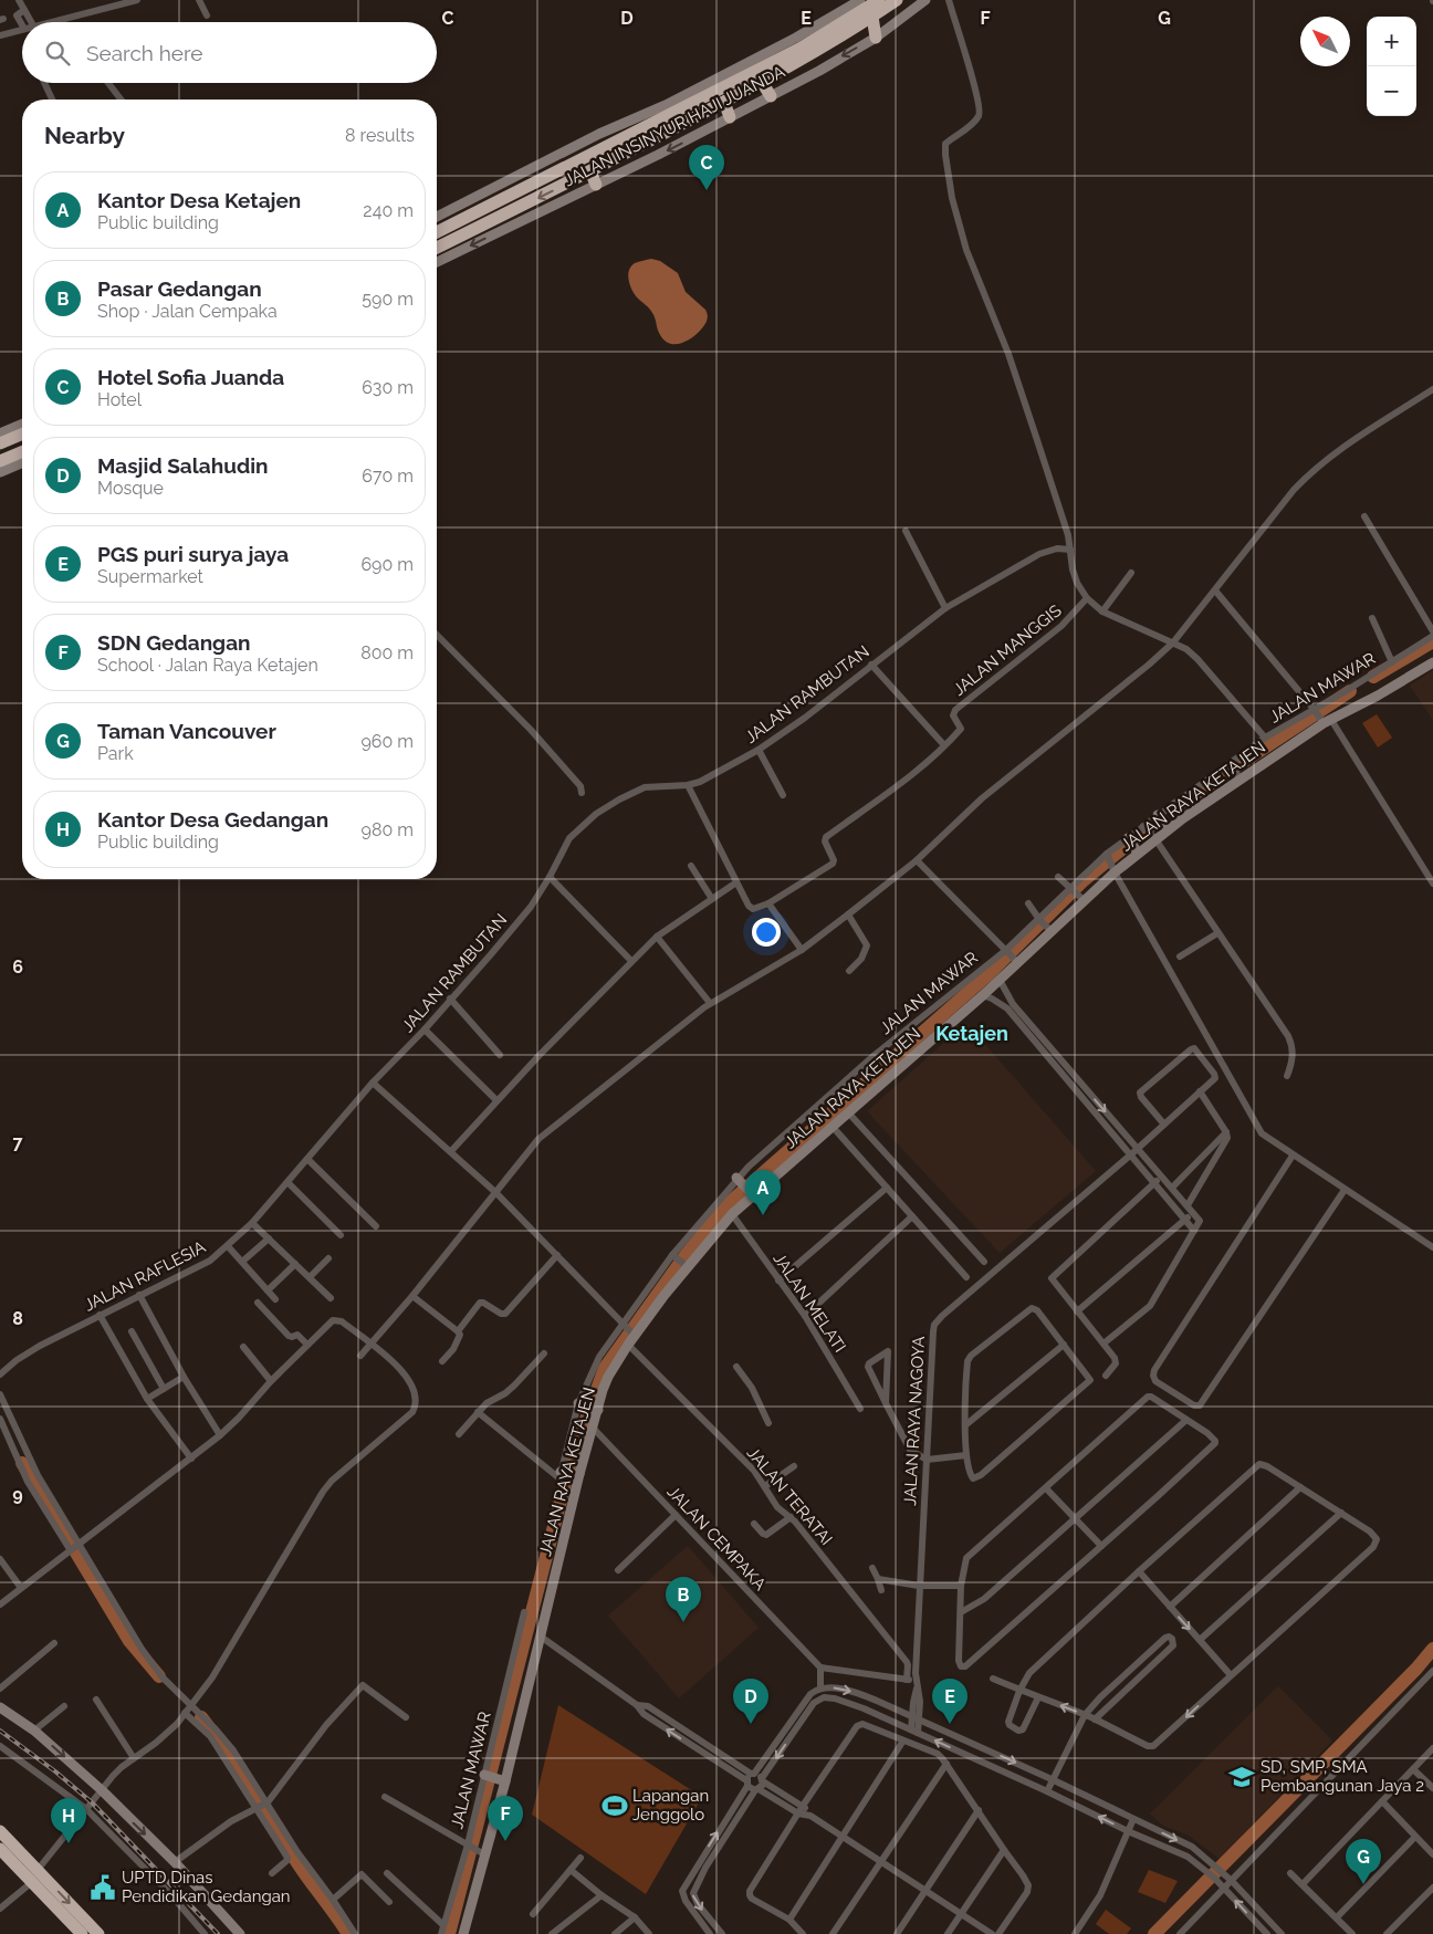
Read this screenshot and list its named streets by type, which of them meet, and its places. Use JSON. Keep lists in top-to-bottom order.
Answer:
{
  "streets": {
    "highway": ["JALAN INSINYUR HAJI JUANDA"],
    "street": [
      "JALAN MANGGIS",
      "JALAN MAWAR",
      "JALAN RAMBUTAN",
      "JALAN RAYA KETAJEN",
      "JALAN RAFLESIA",
      "JALAN MELATI",
      "JALAN RAYA NAGOYA",
      "JALAN TERATAI",
      "JALAN CEMPAKA"
    ]
  },
  "crossings": [
    ["JALAN MAWAR", "JALAN RAYA KETAJEN"],
    ["JALAN RAMBUTAN", "JALAN RAFLESIA"],
    ["JALAN RAYA KETAJEN", "JALAN MELATI"],
    ["JALAN RAYA KETAJEN", "JALAN TERATAI"],
    ["JALAN RAYA KETAJEN", "JALAN CEMPAKA"],
    ["JALAN TERATAI", "JALAN CEMPAKA"]
  ],
  "districts": ["Ketajen"],
  "places": {
    "school or university": ["SD, SMP, SMA Pembangunan Jaya 2"],
    "sports": ["Lapangan Jenggolo"],
    "public building": ["UPTD Dinas Pendidikan Gedangan"]
  },
  "north": "top left",
  "page": {
    "map_buttons": ["+", "−"],
    "search": "Search here",
    "heading": ["Nearby", "8 results"],
    "pins": [
      "C",
      "A",
      "B",
      "D",
      "E",
      "F",
      "H",
      "G"
    ],
    "list": [
      {
        "mark": "A",
        "name": "Kantor Desa Ketajen",
        "note": "Public building",
        "value": "240 m"
      },
      {
        "mark": "B",
        "name": "Pasar Gedangan",
        "note": "Shop · Jalan Cempaka",
        "value": "590 m"
      },
      {
        "mark": "C",
        "name": "Hotel Sofia Juanda",
        "note": "Hotel",
        "value": "630 m"
      },
      {
        "mark": "D",
        "name": "Masjid Salahudin",
        "note": "Mosque",
        "value": "670 m"
      },
      {
        "mark": "E",
        "name": "PGS puri surya jaya",
        "note": "Supermarket",
        "value": "690 m"
      },
      {
        "mark": "F",
        "name": "SDN Gedangan",
        "note": "School · Jalan Raya Ketajen",
        "value": "800 m"
      },
      {
        "mark": "G",
        "name": "Taman Vancouver",
        "note": "Park",
        "value": "960 m"
      },
      {
        "mark": "H",
        "name": "Kantor Desa Gedangan",
        "note": "Public building",
        "value": "980 m"
      }
    ]
  },
  "grid": {
    "columns": [
      "C",
      "D",
      "E",
      "F",
      "G"
    ],
    "rows": [
      "6",
      "7",
      "8",
      "9"
    ]
  }
}
